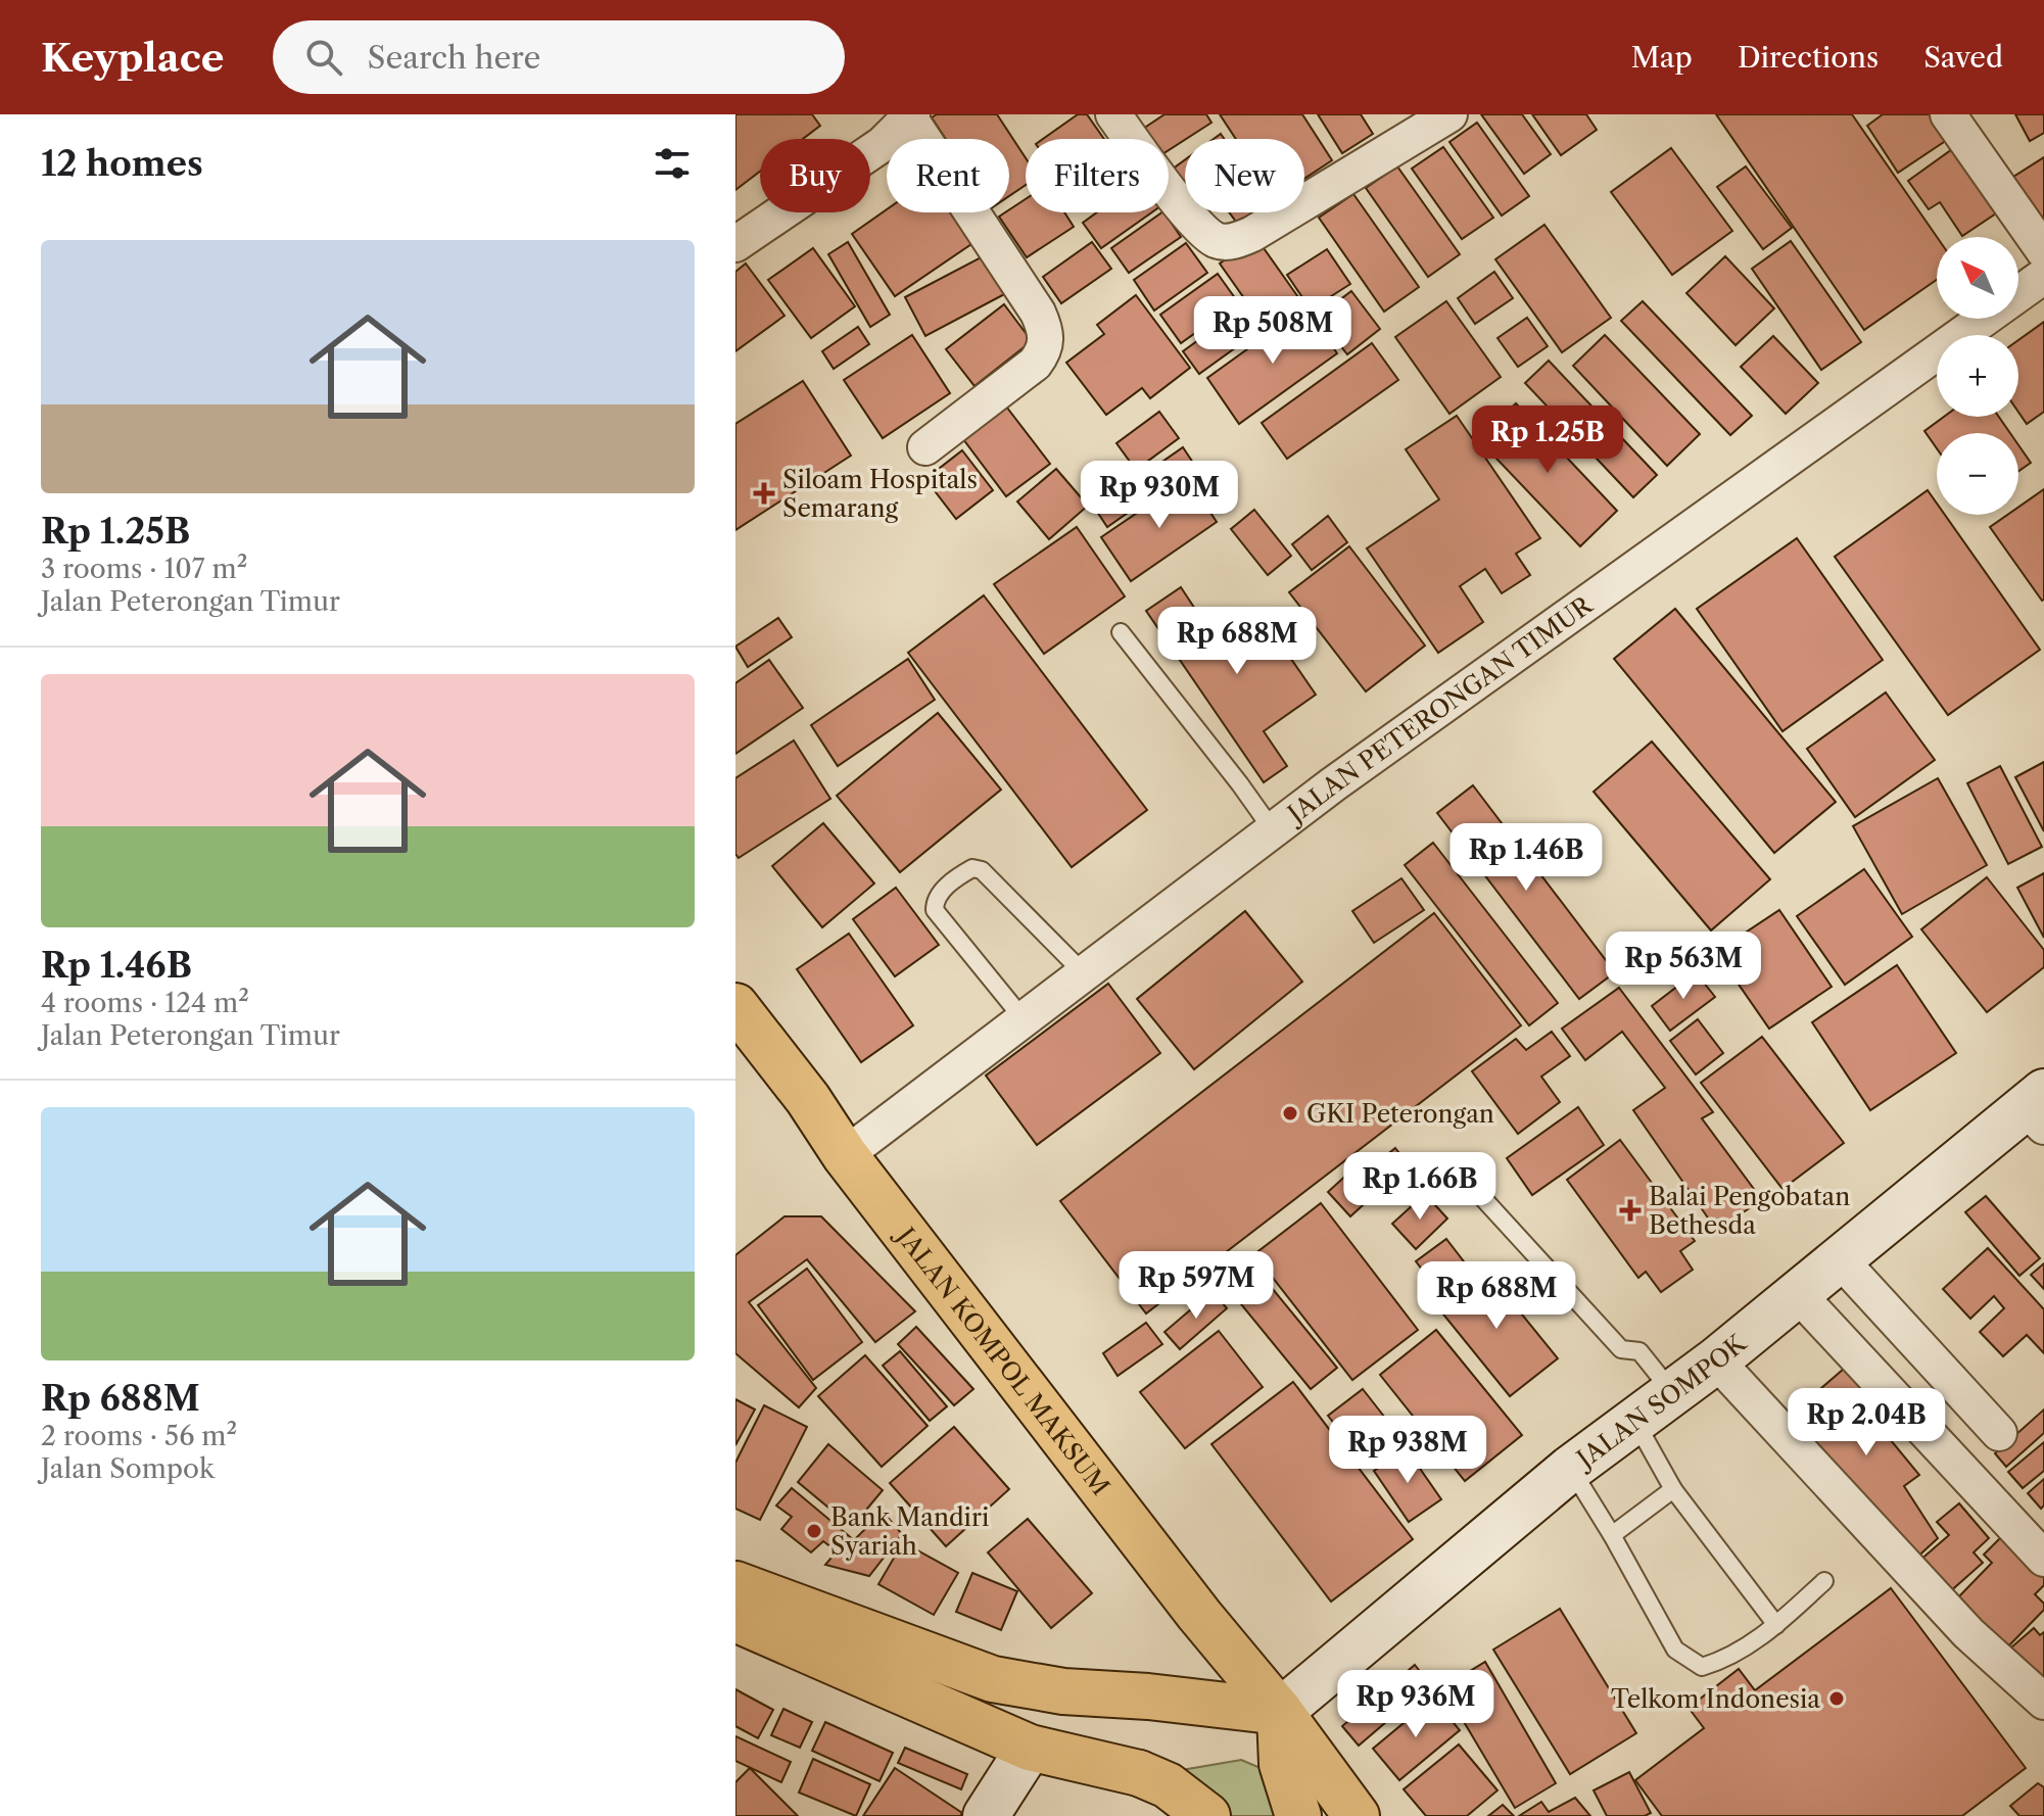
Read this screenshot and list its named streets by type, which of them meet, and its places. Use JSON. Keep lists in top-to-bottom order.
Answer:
{
  "streets": {
    "main road": ["JALAN KOMPOL MAKSUM"],
    "street": ["JALAN PETERONGAN TIMUR", "JALAN SOMPOK"]
  },
  "crossings": [
    ["JALAN PETERONGAN TIMUR", "JALAN KOMPOL MAKSUM"],
    ["JALAN KOMPOL MAKSUM", "JALAN SOMPOK"]
  ],
  "places": {
    "health": ["Siloam Hospitals Semarang", "Balai Pengobatan Bethesda"],
    "other": ["GKI Peterongan", "Bank Mandiri Syariah", "Telkom Indonesia"]
  },
  "north": "top left",
  "page": {
    "header": "Keyplace",
    "search": "Search here",
    "nav": ["Map", "Directions", "Saved"],
    "heading": "12 homes",
    "chip": [
      "Buy",
      "Rent",
      "Filters",
      "New"
    ],
    "list": [
      {
        "name": "Rp 1.25B",
        "note": "3 rooms · 107 m² · Jalan Peterongan Timur"
      },
      {
        "name": "Rp 1.46B",
        "note": "4 rooms · 124 m² · Jalan Peterongan Timur"
      },
      {
        "name": "Rp 688M",
        "note": "2 rooms · 56 m² · Jalan Sompok"
      }
    ],
    "map_buttons": ["+", "−"],
    "price": [
      "Rp 508M",
      "Rp 1.25B",
      "Rp 930M",
      "Rp 688M",
      "Rp 1.46B",
      "Rp 563M",
      "Rp 1.66B",
      "Rp 597M",
      "Rp 688M",
      "Rp 2.04B",
      "Rp 938M",
      "Rp 936M"
    ]
  }
}
